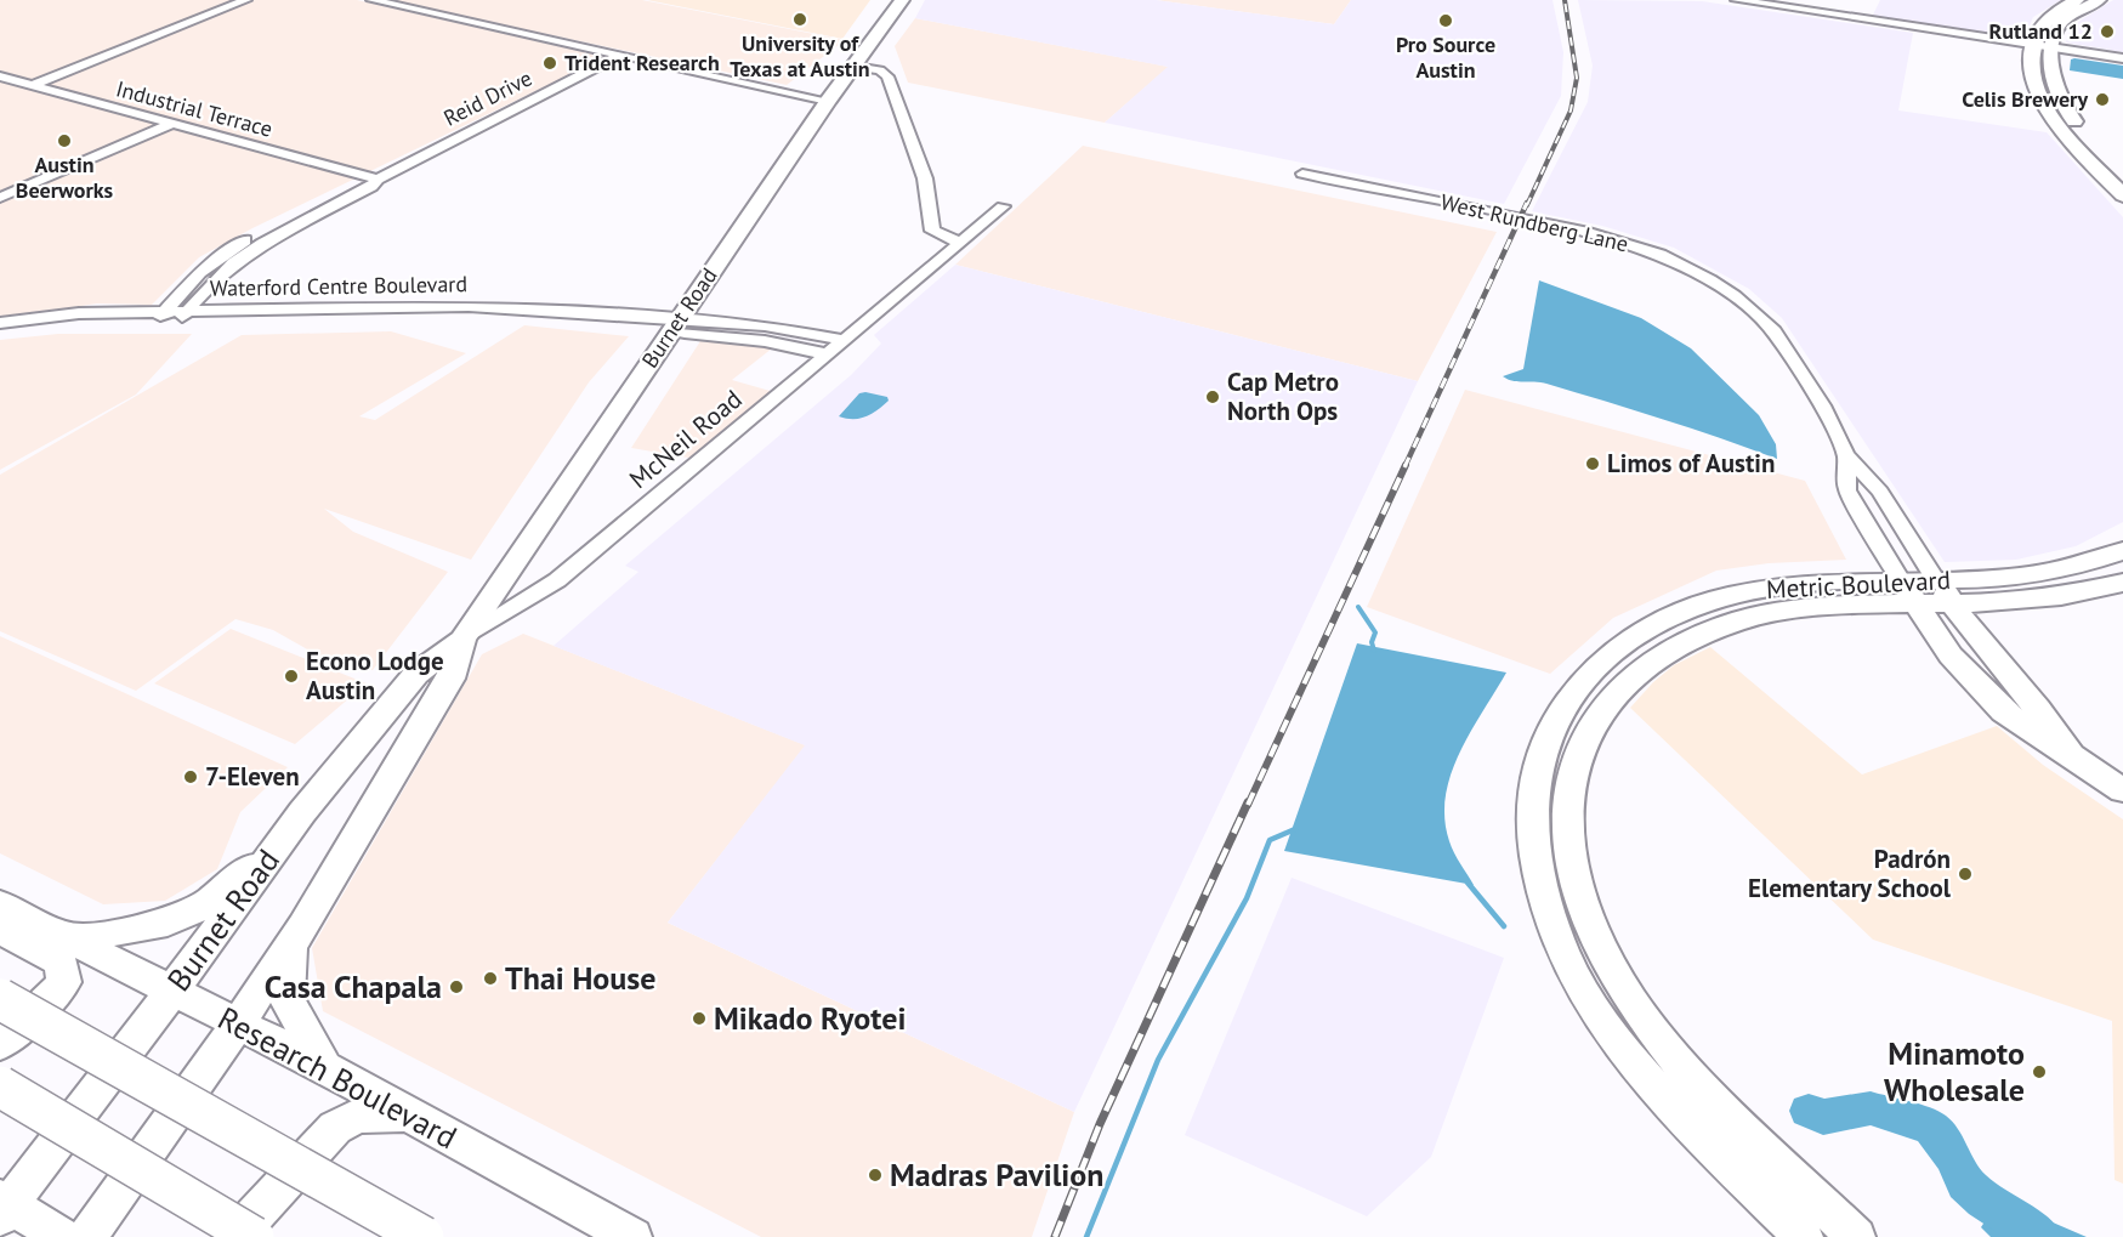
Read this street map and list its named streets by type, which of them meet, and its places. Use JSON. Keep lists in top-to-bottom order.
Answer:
{
  "streets": {
    "main road": [
      "West Rundberg Lane",
      "Burnet Road",
      "Metric Boulevard",
      "Research Boulevard"
    ],
    "street": [
      "Reid Drive",
      "Industrial Terrace",
      "Waterford Centre Boulevard",
      "McNeil Road"
    ]
  },
  "crossings": [
    ["Reid Drive", "Industrial Terrace"],
    ["Reid Drive", "Waterford Centre Boulevard"],
    ["West Rundberg Lane", "Metric Boulevard"],
    ["Waterford Centre Boulevard", "Burnet Road"],
    ["Burnet Road", "McNeil Road"],
    ["Burnet Road", "Research Boulevard"]
  ],
  "places": [
    "University of Texas at Austin",
    "Pro Source Austin",
    "Rutland 12",
    "Trident Research",
    "Celis Brewery",
    "Austin Beerworks",
    "Cap Metro North Ops",
    "Limos of Austin",
    "Econo Lodge Austin",
    "7-Eleven",
    "Padrón Elementary School",
    "Thai House",
    "Casa Chapala",
    "Mikado Ryotei",
    "Minamoto Wholesale",
    "Madras Pavilion"
  ]
}
